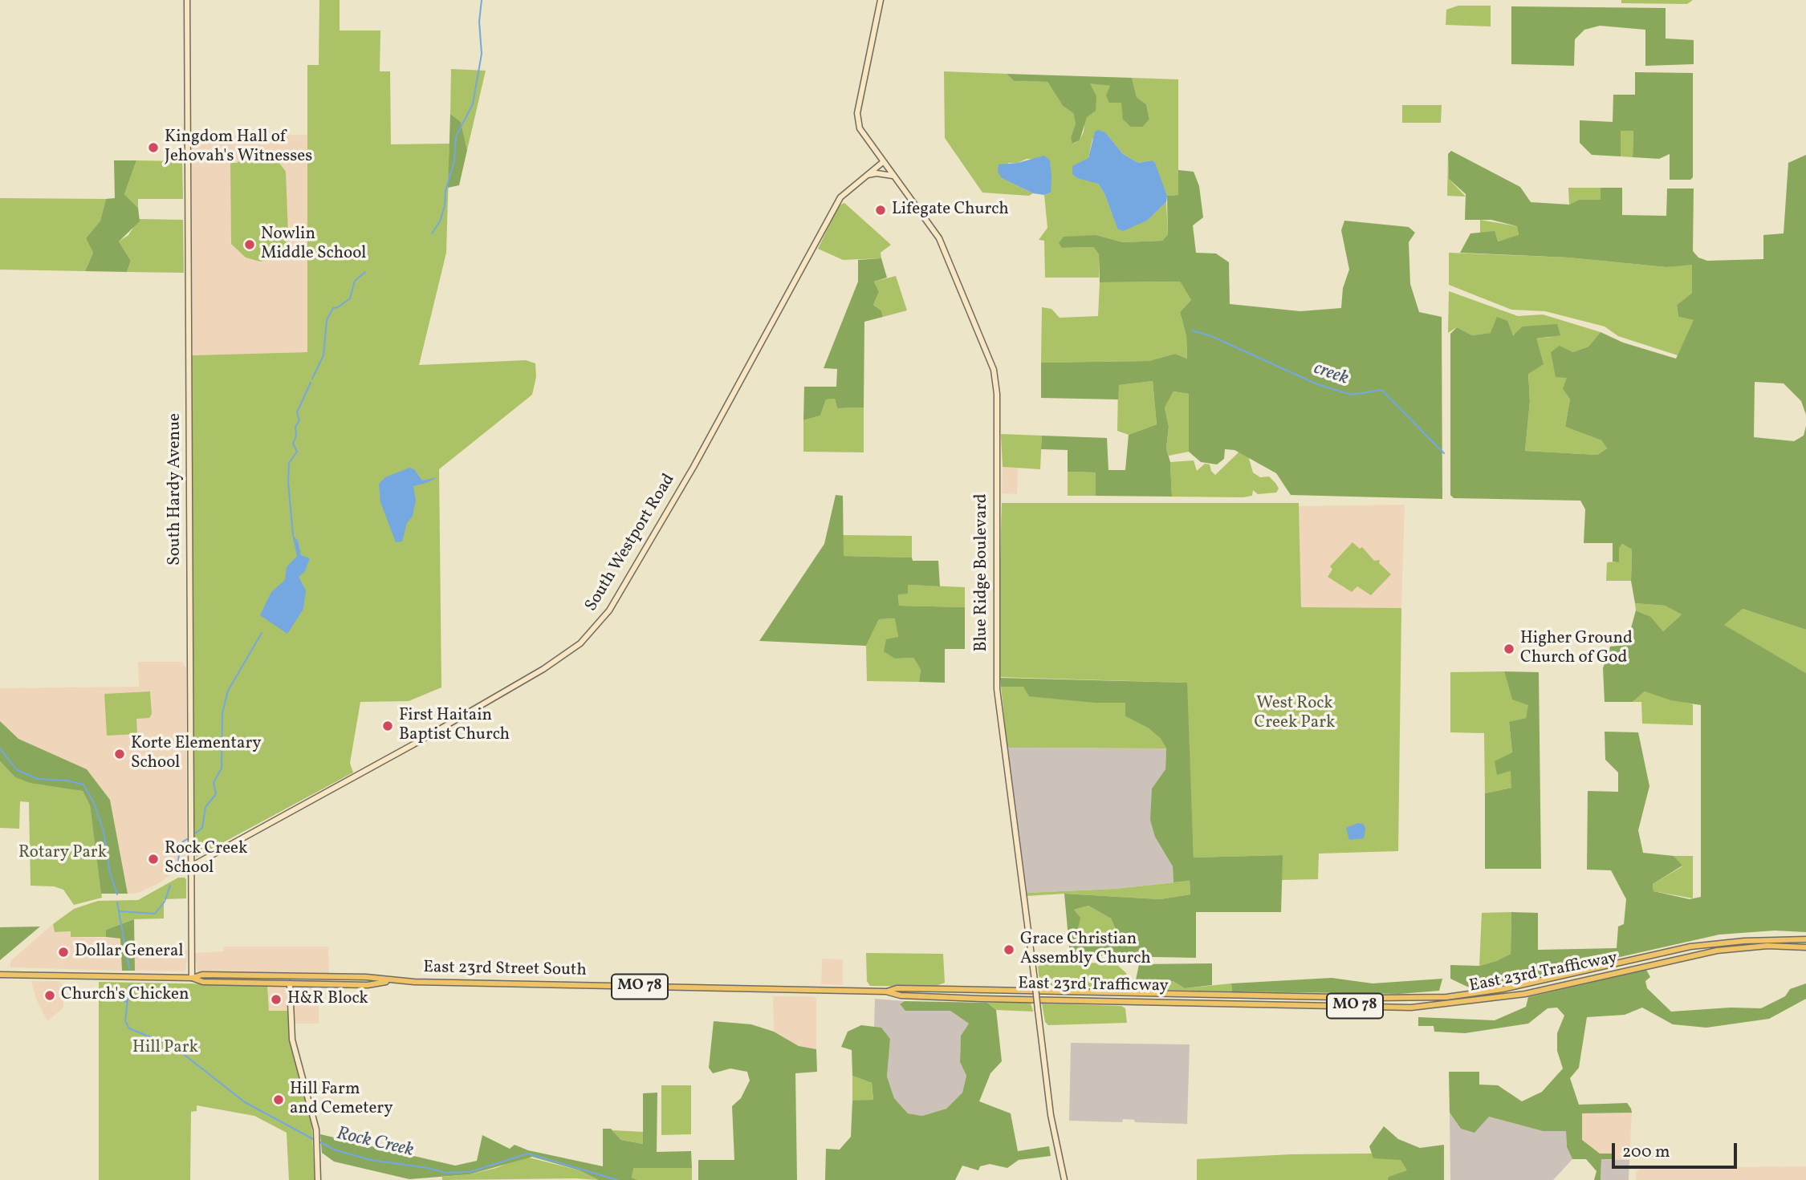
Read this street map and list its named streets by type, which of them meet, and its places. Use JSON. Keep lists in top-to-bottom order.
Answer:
{
  "streets": {
    "main road": ["East 23rd Street South", "East 23rd Trafficway", "MO 78"],
    "street": ["South Hardy Avenue", "South Westport Road", "Blue Ridge Boulevard"]
  },
  "crossings": [
    ["South Hardy Avenue", "South Westport Road"],
    ["South Hardy Avenue", "East 23rd Street South"],
    ["South Westport Road", "Blue Ridge Boulevard"],
    ["East 23rd Street South", "East 23rd Trafficway"]
  ],
  "water": ["creek", "Rock Creek"],
  "parks": ["West Rock Creek Park", "Rotary Park", "Hill Park"],
  "places": [
    "Kingdom Hall of Jehovah's Witnesses",
    "Lifegate Church",
    "Nowlin Middle School",
    "Higher Ground Church of God",
    "First Haitain Baptist Church",
    "Korte Elementary School",
    "Rock Creek School",
    "Grace Christian Assembly Church",
    "Dollar General",
    "Church's Chicken",
    "H&R Block",
    "Hill Farm and Cemetery"
  ],
  "scale_bar": "200 m"
}
